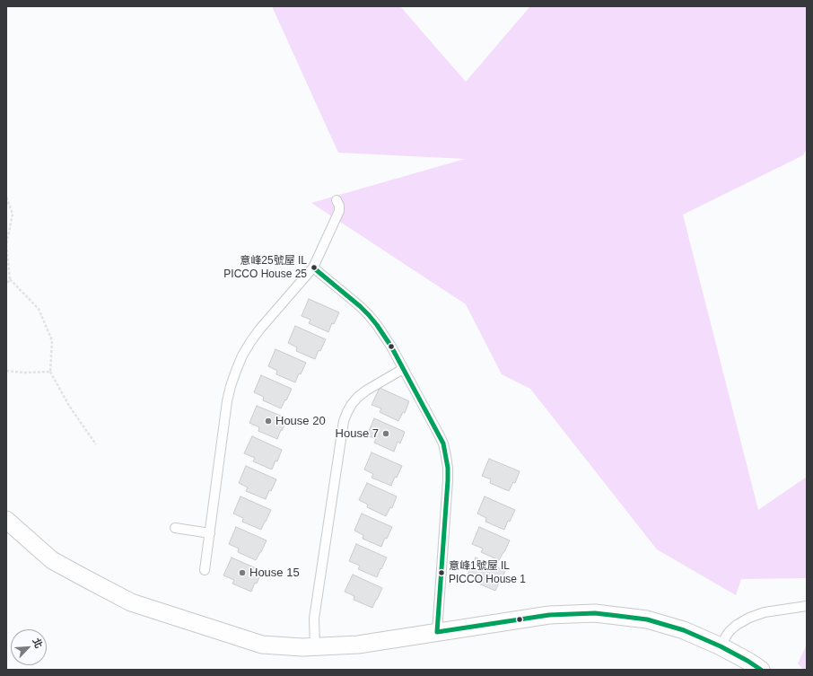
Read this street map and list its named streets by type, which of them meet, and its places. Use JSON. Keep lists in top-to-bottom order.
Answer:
{
  "places": [
    "意峰25號屋 IL PICCO House 25",
    "House 20",
    "House 7",
    "House 15",
    "意峰1號屋 IL PICCO House 1"
  ],
  "north": "top right"
}
